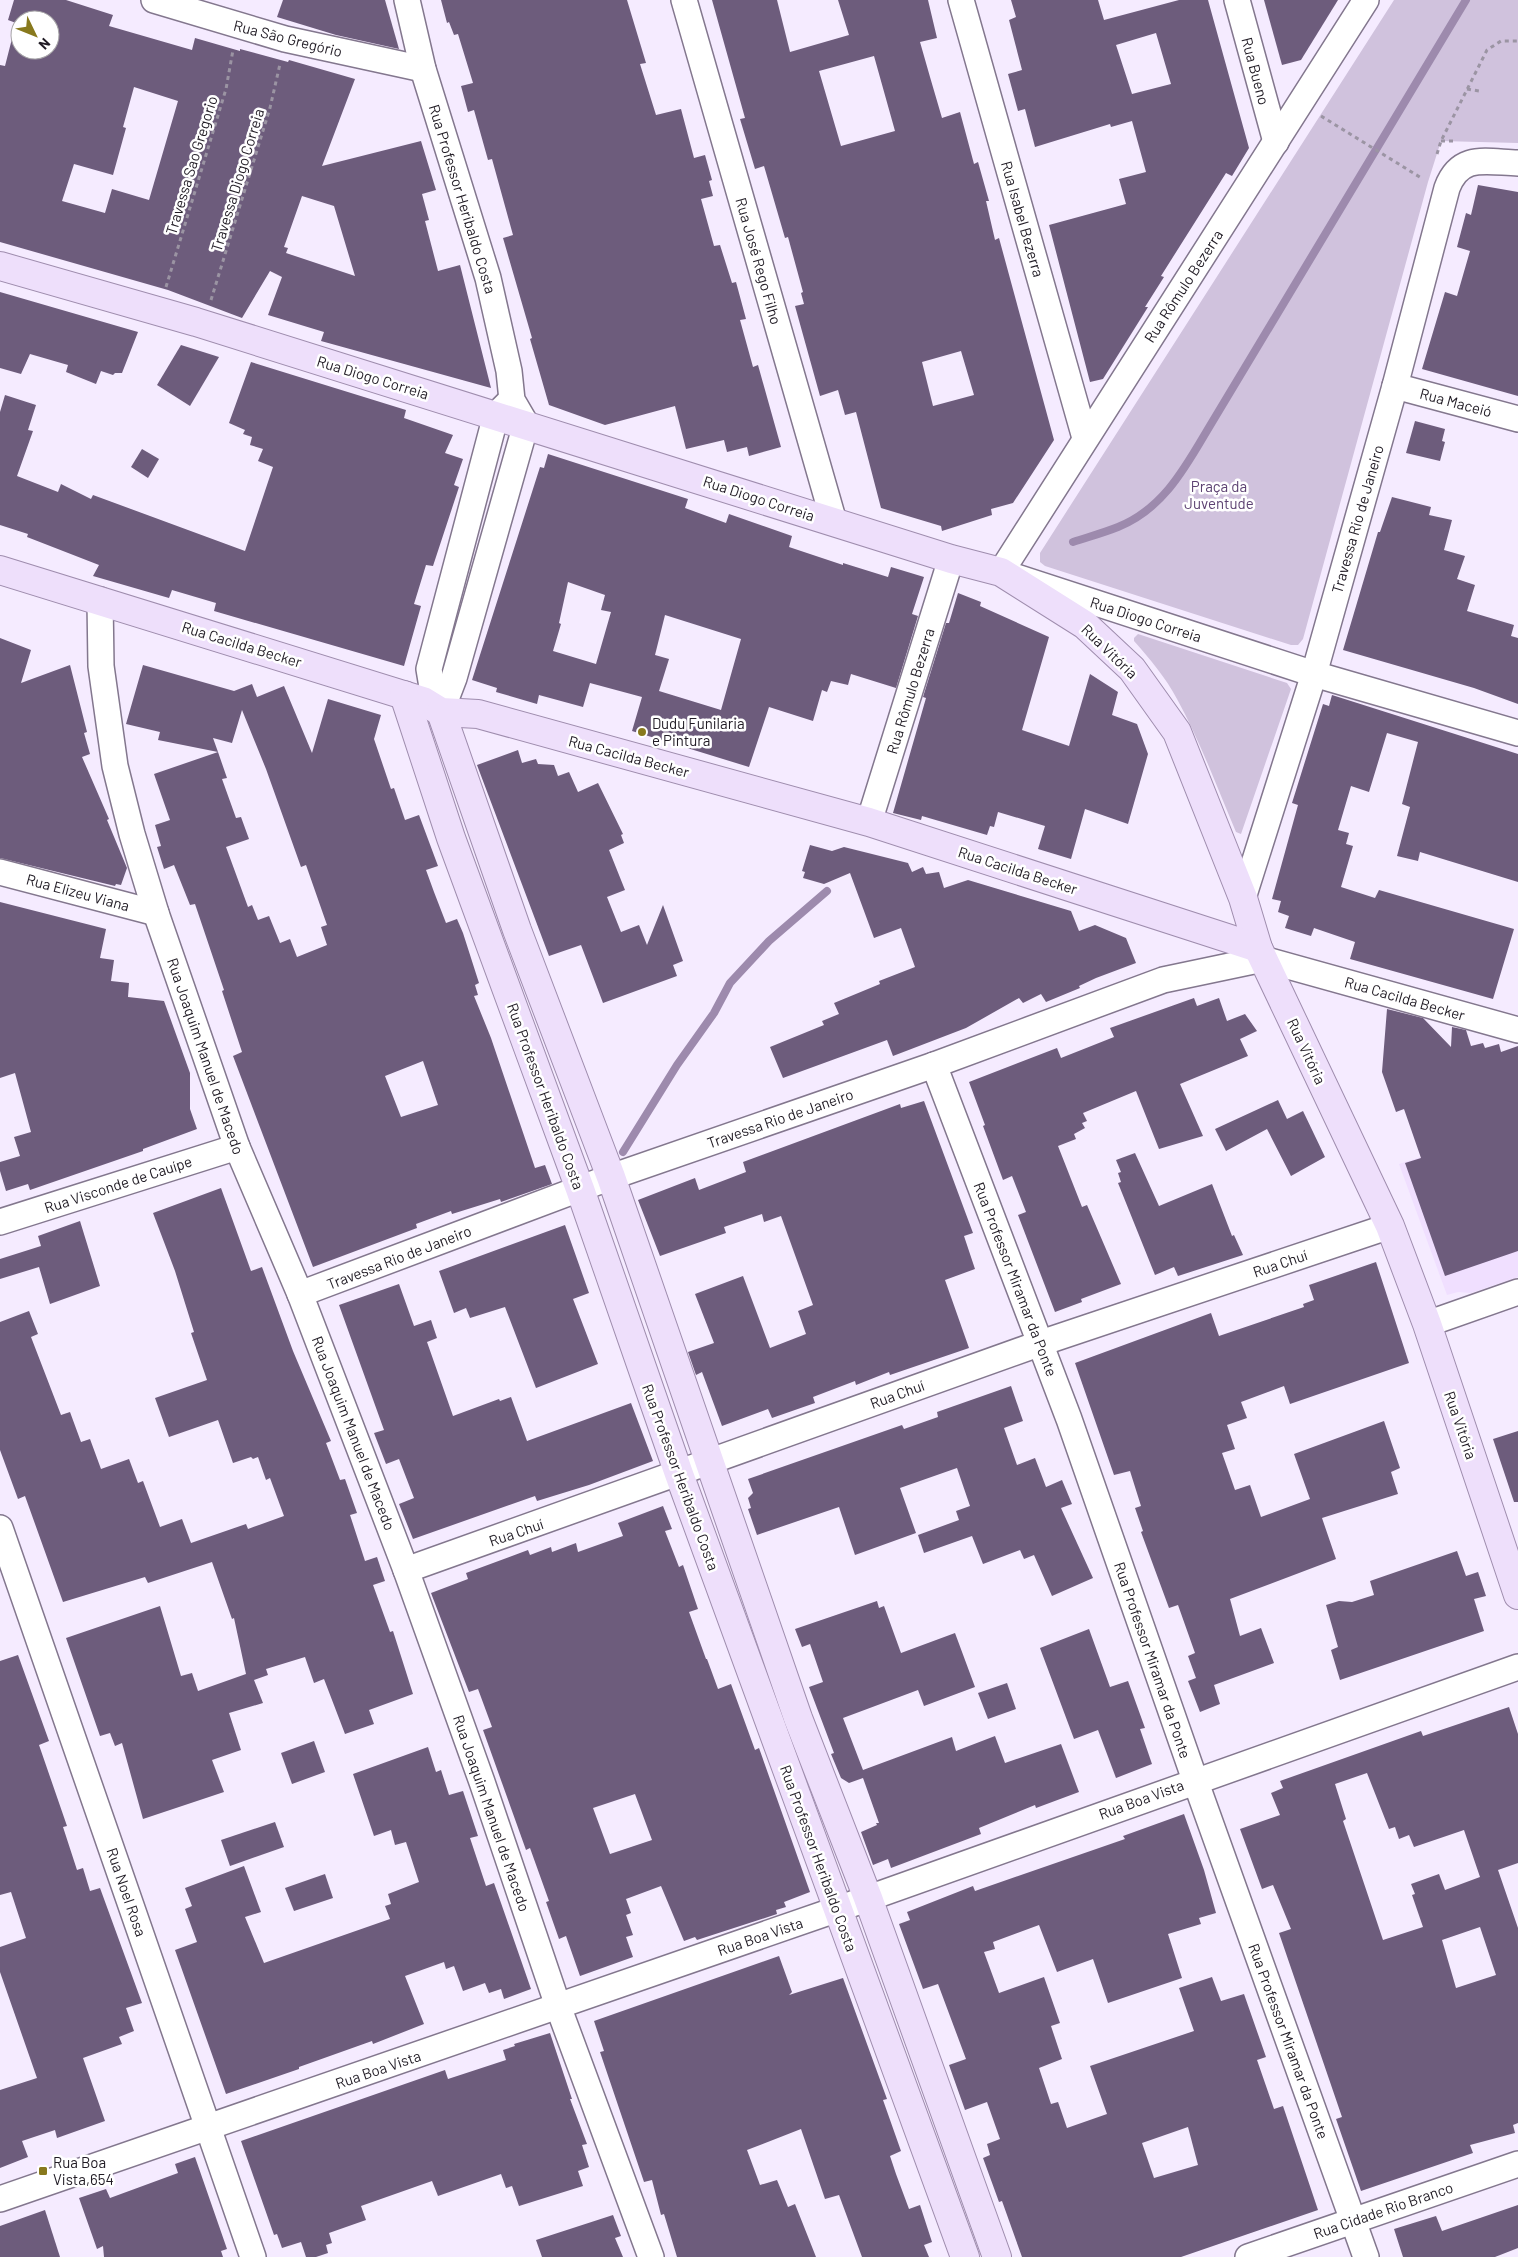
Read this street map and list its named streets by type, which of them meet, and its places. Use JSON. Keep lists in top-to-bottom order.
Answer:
{
  "streets": {
    "main road": [
      "Rua Professor Heribaldo Costa",
      "Rua Diogo Correia",
      "Rua Cacilda Becker",
      "Rua Vitória"
    ],
    "street": [
      "Rua São Gregório",
      "Rua Bueno",
      "Rua Isabel Bezerra",
      "Rua José Rego Filho",
      "Rua Rômulo Bezerra",
      "Rua Maceió",
      "Travessa Rio de Janeiro",
      "Rua Elizeu Viana",
      "Rua Joaquim Manuel de Macedo",
      "Rua Visconde de Cauípe",
      "Rua Chuí",
      "Rua Professor Miramar da Ponte",
      "Rua Boa Vista",
      "Rua Noel Rosa",
      "Rua Cidade Rio Branco"
    ],
    "path": ["Travessa Sao Gregorio", "Travessa Diogo Correia"]
  },
  "crossings": [
    ["Rua São Gregório", "Travessa Sao Gregorio"],
    ["Rua São Gregório", "Travessa Diogo Correia"],
    ["Rua São Gregório", "Rua Professor Heribaldo Costa"],
    ["Rua Bueno", "Rua Rômulo Bezerra"],
    ["Travessa Sao Gregorio", "Rua Diogo Correia"],
    ["Travessa Diogo Correia", "Rua Diogo Correia"],
    ["Rua Professor Heribaldo Costa", "Rua Diogo Correia"],
    ["Rua Professor Heribaldo Costa", "Travessa Rio de Janeiro"],
    ["Rua Professor Heribaldo Costa", "Rua Cacilda Becker"],
    ["Rua Professor Heribaldo Costa", "Rua Chuí"],
    ["Rua Professor Heribaldo Costa", "Rua Boa Vista"],
    ["Rua Isabel Bezerra", "Rua Rômulo Bezerra"],
    ["Rua José Rego Filho", "Rua Diogo Correia"],
    ["Rua Rômulo Bezerra", "Rua Diogo Correia"],
    ["Rua Rômulo Bezerra", "Rua Cacilda Becker"],
    ["Rua Rômulo Bezerra", "Rua Vitória"],
    ["Rua Diogo Correia", "Travessa Rio de Janeiro"],
    ["Rua Diogo Correia", "Rua Vitória"],
    ["Rua Maceió", "Travessa Rio de Janeiro"],
    ["Travessa Rio de Janeiro", "Rua Cacilda Becker"],
    ["Travessa Rio de Janeiro", "Rua Vitória"],
    ["Travessa Rio de Janeiro", "Rua Joaquim Manuel de Macedo"],
    ["Travessa Rio de Janeiro", "Rua Professor Miramar da Ponte"],
    ["Rua Cacilda Becker", "Rua Vitória"],
    ["Rua Cacilda Becker", "Rua Joaquim Manuel de Macedo"],
    ["Rua Vitória", "Rua Chuí"],
    ["Rua Elizeu Viana", "Rua Joaquim Manuel de Macedo"],
    ["Rua Joaquim Manuel de Macedo", "Rua Visconde de Cauípe"],
    ["Rua Joaquim Manuel de Macedo", "Rua Chuí"],
    ["Rua Joaquim Manuel de Macedo", "Rua Boa Vista"],
    ["Rua Chuí", "Rua Professor Miramar da Ponte"],
    ["Rua Professor Miramar da Ponte", "Rua Boa Vista"],
    ["Rua Professor Miramar da Ponte", "Rua Cidade Rio Branco"],
    ["Rua Boa Vista", "Rua Noel Rosa"]
  ],
  "parks": ["Praça da Juventude"],
  "places": {
    "other": ["Dudu Funilaria e Pintura"],
    "transit": ["Rua Boa Vista,654"]
  },
  "north": "bottom right"
}
